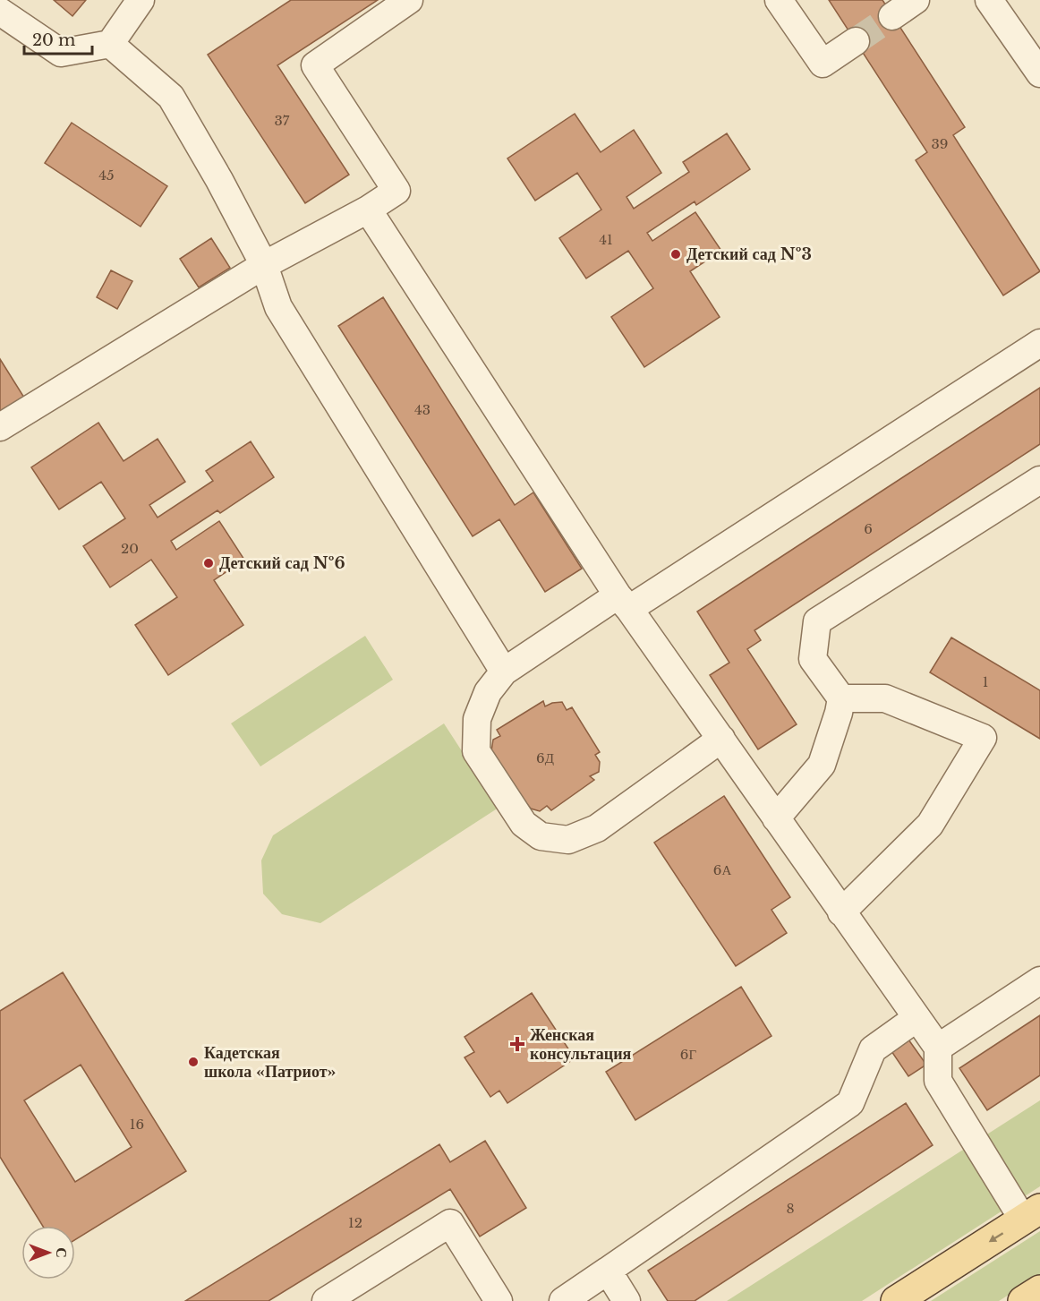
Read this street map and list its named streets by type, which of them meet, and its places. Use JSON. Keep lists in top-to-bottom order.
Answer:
{
  "places": {
    "other": ["Детский сад №3", "Детский сад №6", "Кадетская школа «Патриот»"],
    "health": ["Женская консультация"]
  },
  "house_numbers": [
    "37",
    "39",
    "45",
    "41",
    "43",
    "6",
    "20",
    "1",
    "6Д",
    "6А",
    "6Г",
    "16",
    "8",
    "12"
  ],
  "scale_bar": "20 m",
  "north": "right"
}
